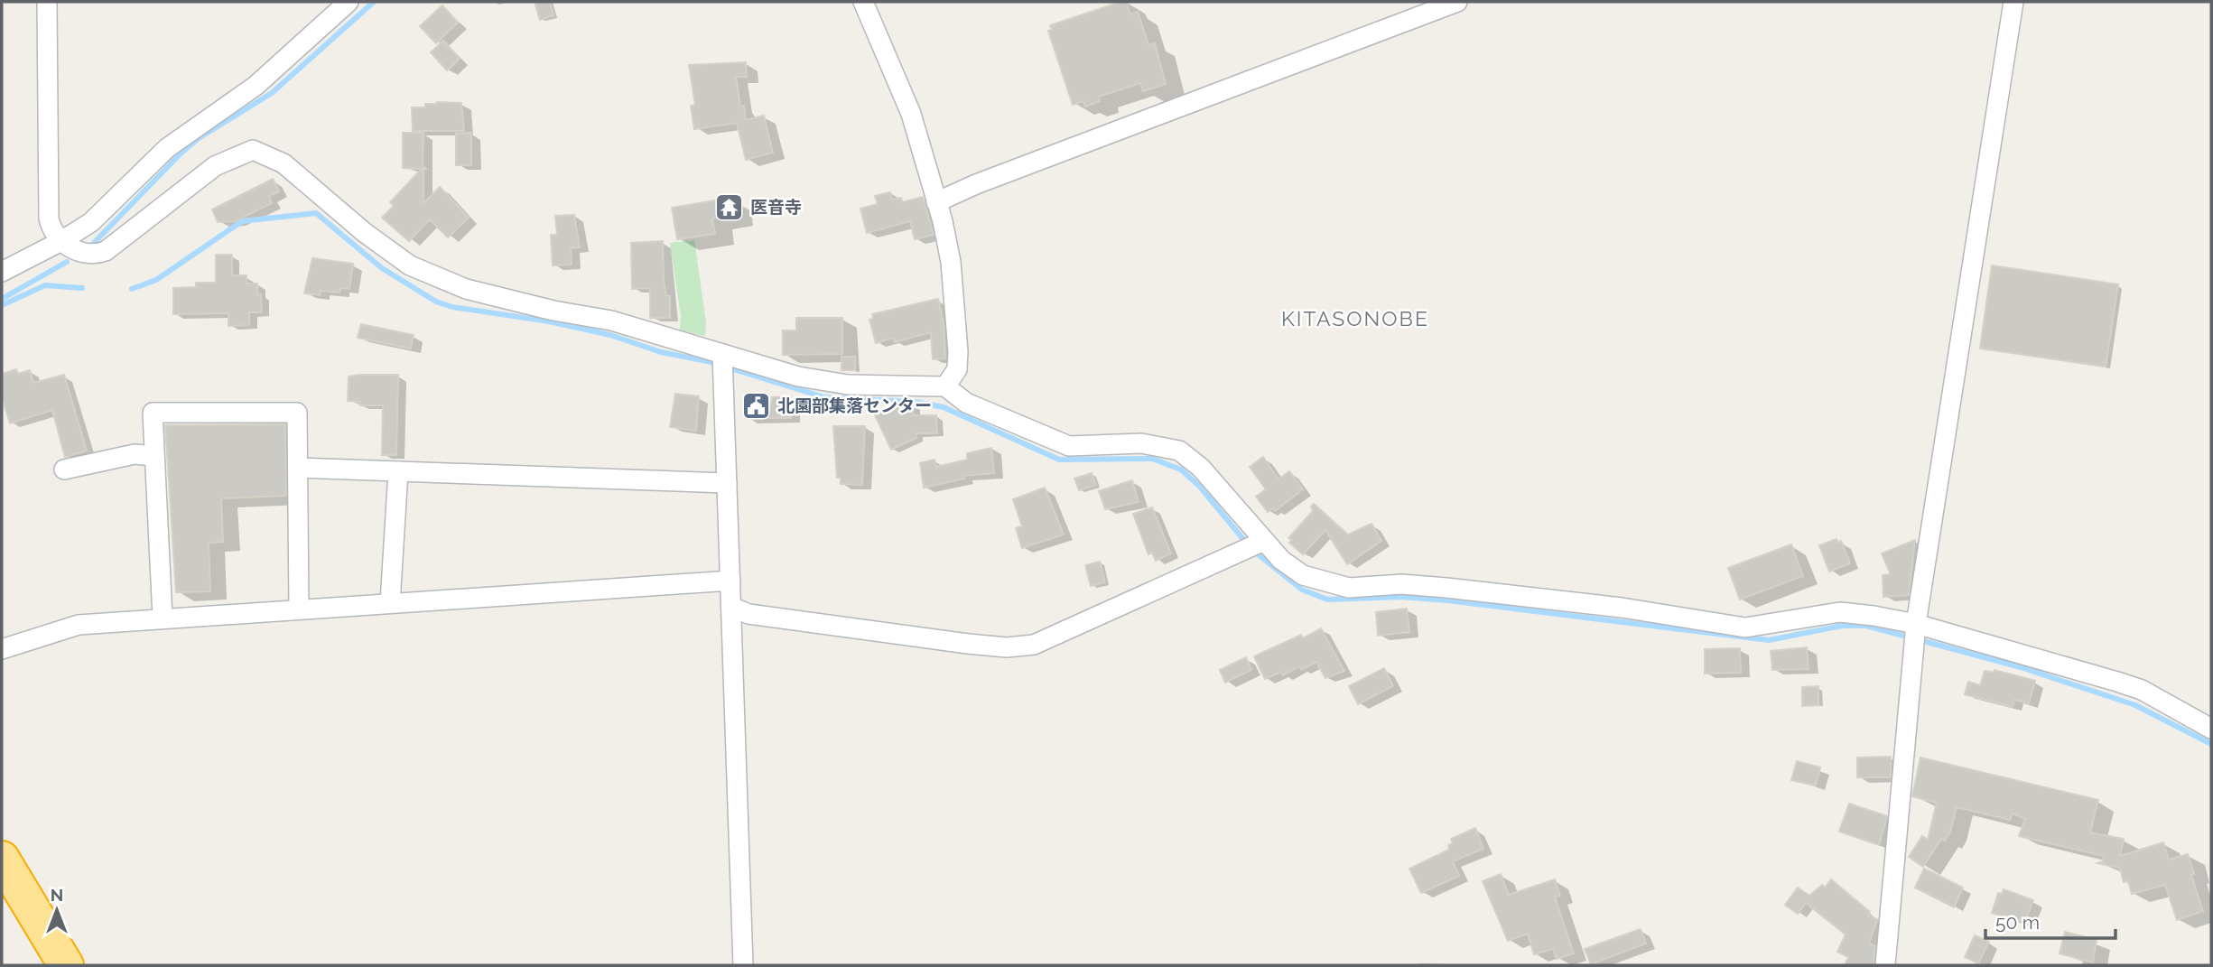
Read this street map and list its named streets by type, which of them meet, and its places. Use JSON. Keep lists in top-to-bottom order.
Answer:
{
  "districts": ["KITASONOBE"],
  "places": {
    "temple": ["医音寺"],
    "public building": ["北園部集落センター"]
  },
  "scale_bar": "50 m",
  "north": "top"
}
